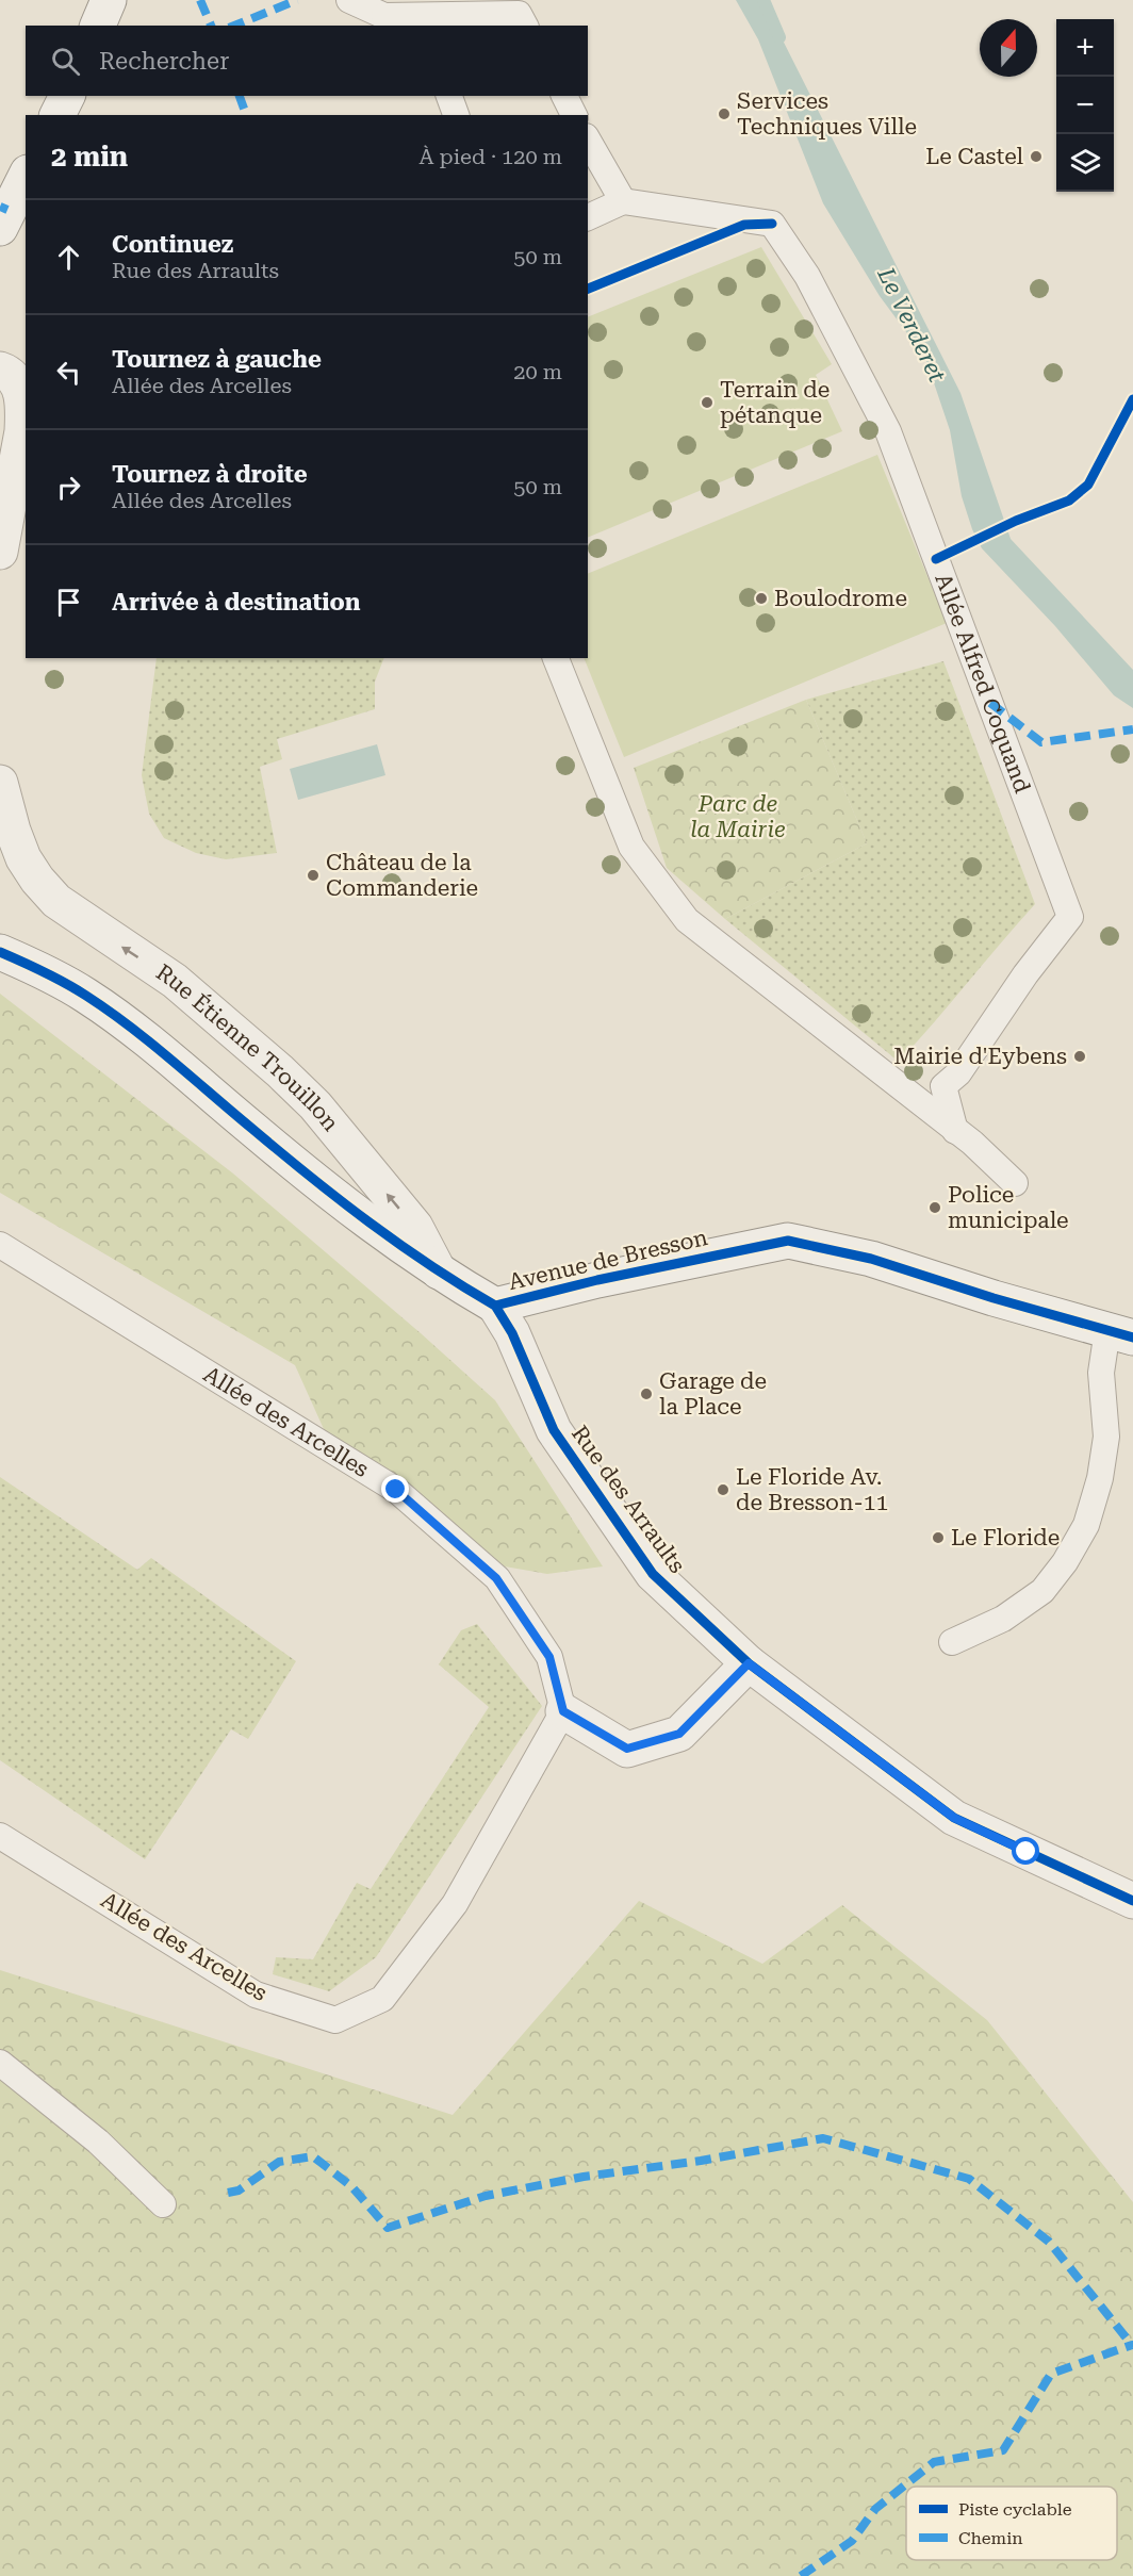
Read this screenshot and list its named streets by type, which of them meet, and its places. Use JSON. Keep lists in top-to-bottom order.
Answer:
{
  "streets": {
    "street": ["Rue Étienne Trouillon", "Avenue de Bresson", "Rue des Arraults"],
    "lane": ["Allée Alfred Coquand", "Allée des Arcelles"]
  },
  "crossings": [
    ["Rue Étienne Trouillon", "Avenue de Bresson"],
    ["Avenue de Bresson", "Rue des Arraults"]
  ],
  "one_way": ["Rue Étienne Trouillon"],
  "water": ["Le Verderet"],
  "parks": ["Parc de la Mairie"],
  "places": [
    "Services Techniques Ville",
    "Le Castel",
    "Terrain de pétanque",
    "Boulodrome",
    "Château de la Commanderie",
    "Mairie d'Eybens",
    "Police municipale",
    "Garage de la Place",
    "Le Floride Av. de Bresson-11",
    "Le Floride"
  ],
  "legend": ["Piste cyclable", "Chemin"],
  "north": "top",
  "page": {
    "map_buttons": ["+", "−"],
    "search": "Rechercher",
    "heading": ["2 min", "À pied · 120 m"],
    "list": [
      ["Continuez", "Rue des Arraults", "50 m"],
      ["Tournez à gauche", "Allée des Arcelles", "20 m"],
      ["Tournez à droite", "Allée des Arcelles", "50 m"],
      "Arrivée à destination"
    ]
  }
}
